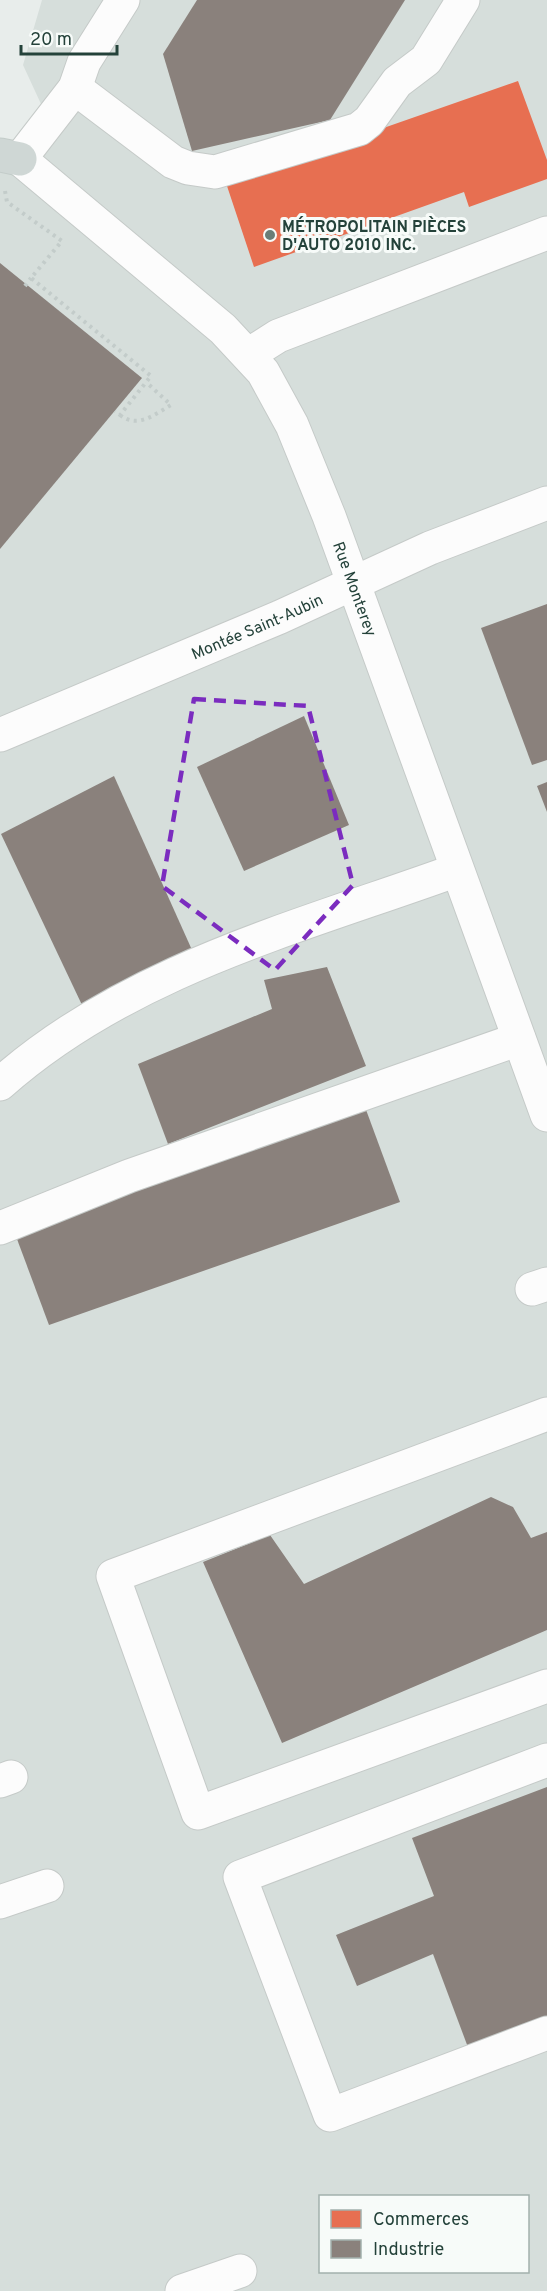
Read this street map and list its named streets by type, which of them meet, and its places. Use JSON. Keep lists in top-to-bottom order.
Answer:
{
  "streets": {
    "street": ["Rue Monterey", "Montée Saint-Aubin"]
  },
  "crossings": [
    ["Rue Monterey", "Montée Saint-Aubin"]
  ],
  "places": ["MÉTROPOLITAIN PIÈCES D'AUTO 2010 INC."],
  "legend": ["Commerces", "Industrie"],
  "scale_bar": "20 m"
}
